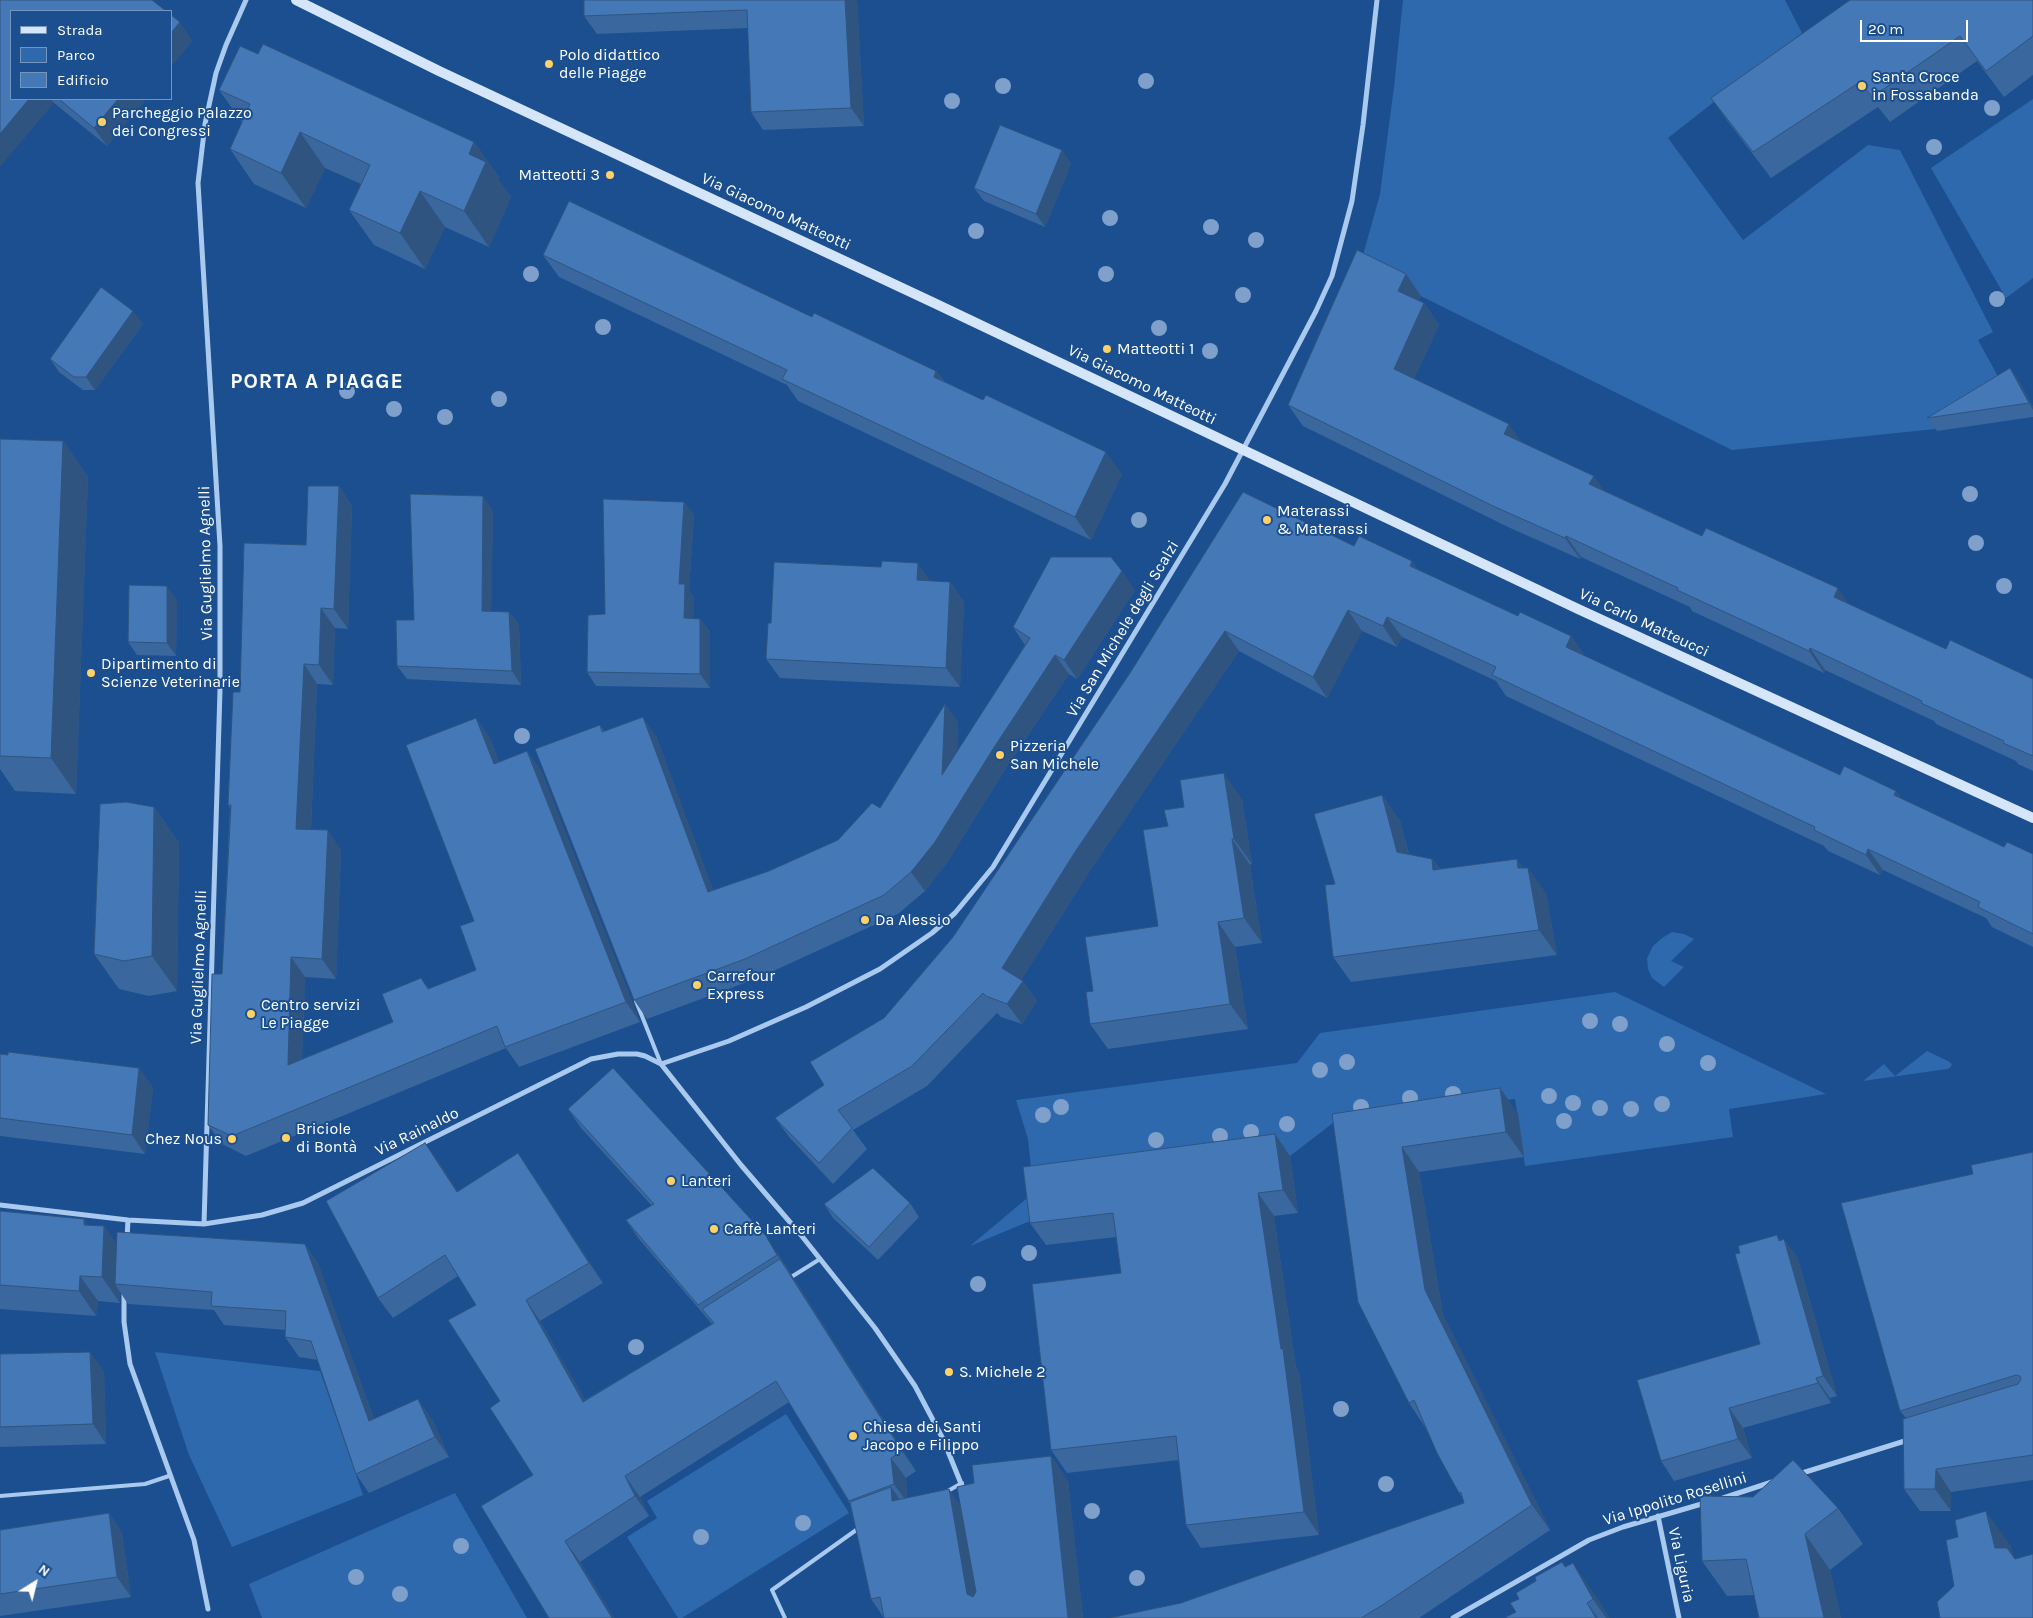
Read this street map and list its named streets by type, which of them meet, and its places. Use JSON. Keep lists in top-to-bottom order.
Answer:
{
  "streets": {
    "main road": ["Via Giacomo Matteotti", "Via Carlo Matteucci"],
    "street": [
      "Via Guglielmo Agnelli",
      "Via San Michele degli Scalzi",
      "Via Rainaldo",
      "Via Ippolito Rosellini",
      "Via Liguria"
    ]
  },
  "crossings": [
    ["Via Giacomo Matteotti", "Via Carlo Matteucci"],
    ["Via Giacomo Matteotti", "Via San Michele degli Scalzi"],
    ["Via Guglielmo Agnelli", "Via Rainaldo"],
    ["Via Carlo Matteucci", "Via San Michele degli Scalzi"],
    ["Via San Michele degli Scalzi", "Via Rainaldo"],
    ["Via Ippolito Rosellini", "Via Liguria"]
  ],
  "districts": ["PORTA A PIAGGE"],
  "places": [
    "Polo didattico delle Piagge",
    "Santa Croce in Fossabanda",
    "Parcheggio Palazzo dei Congressi",
    "Matteotti 3",
    "Matteotti 1",
    "Materassi & Materassi",
    "Dipartimento di Scienze Veterinarie",
    "Pizzeria San Michele",
    "Da Alessio",
    "Carrefour Express",
    "Centro servizi Le Piagge",
    "Briciole di Bontà",
    "Chez Nous",
    "Lanteri",
    "Caffè Lanteri",
    "S. Michele 2",
    "Chiesa dei Santi Jacopo e Filippo"
  ],
  "legend": ["Strada", "Parco", "Edificio"],
  "scale_bar": "20 m",
  "north": "top right"
}
